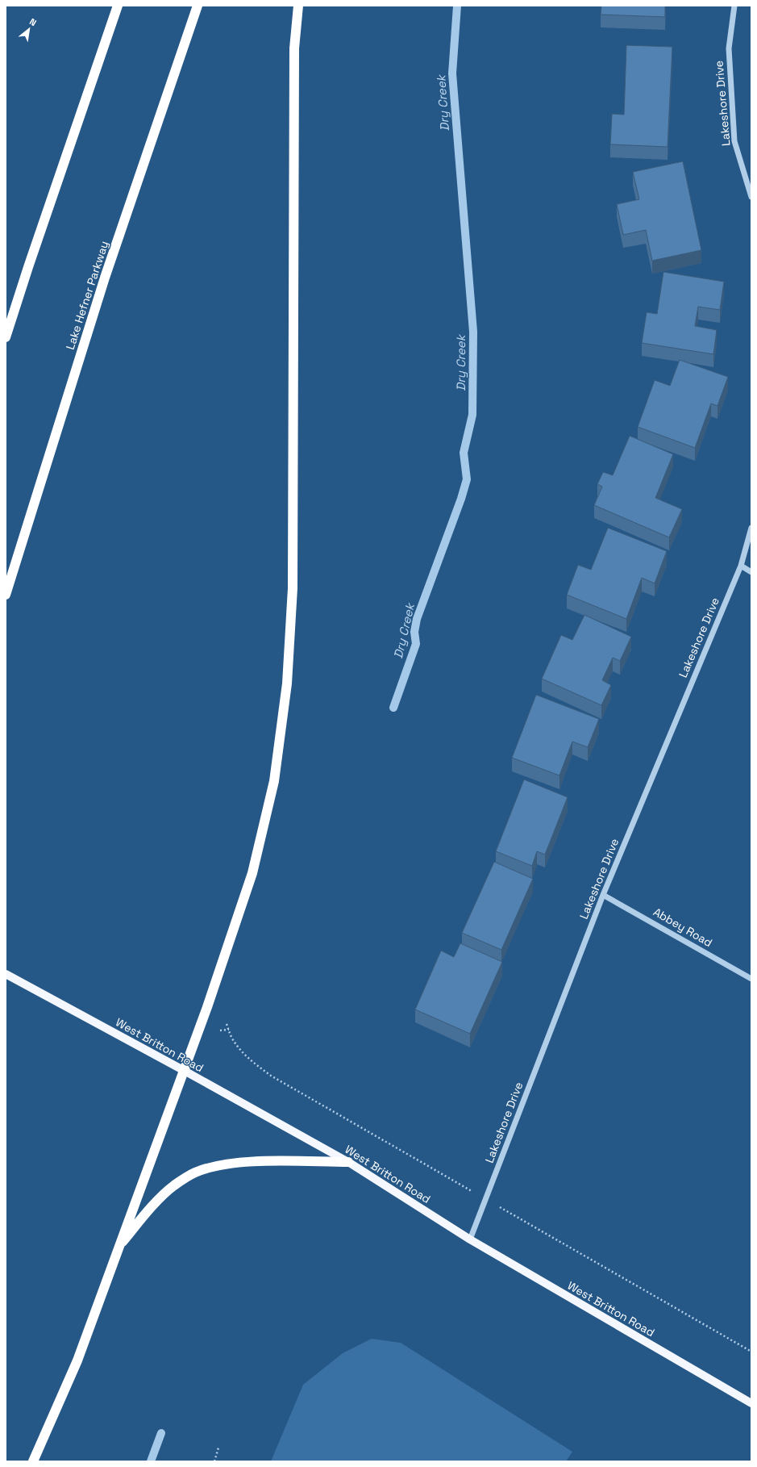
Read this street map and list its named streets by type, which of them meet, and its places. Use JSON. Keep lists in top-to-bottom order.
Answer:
{
  "streets": {
    "highway": ["Lake Hefner Parkway"],
    "main road": ["West Britton Road"],
    "street": ["Lakeshore Drive", "Abbey Road"]
  },
  "crossings": [
    ["Lakeshore Drive", "Abbey Road"],
    ["Lakeshore Drive", "West Britton Road"]
  ],
  "water": ["Dry Creek"],
  "north": "top right"
}
